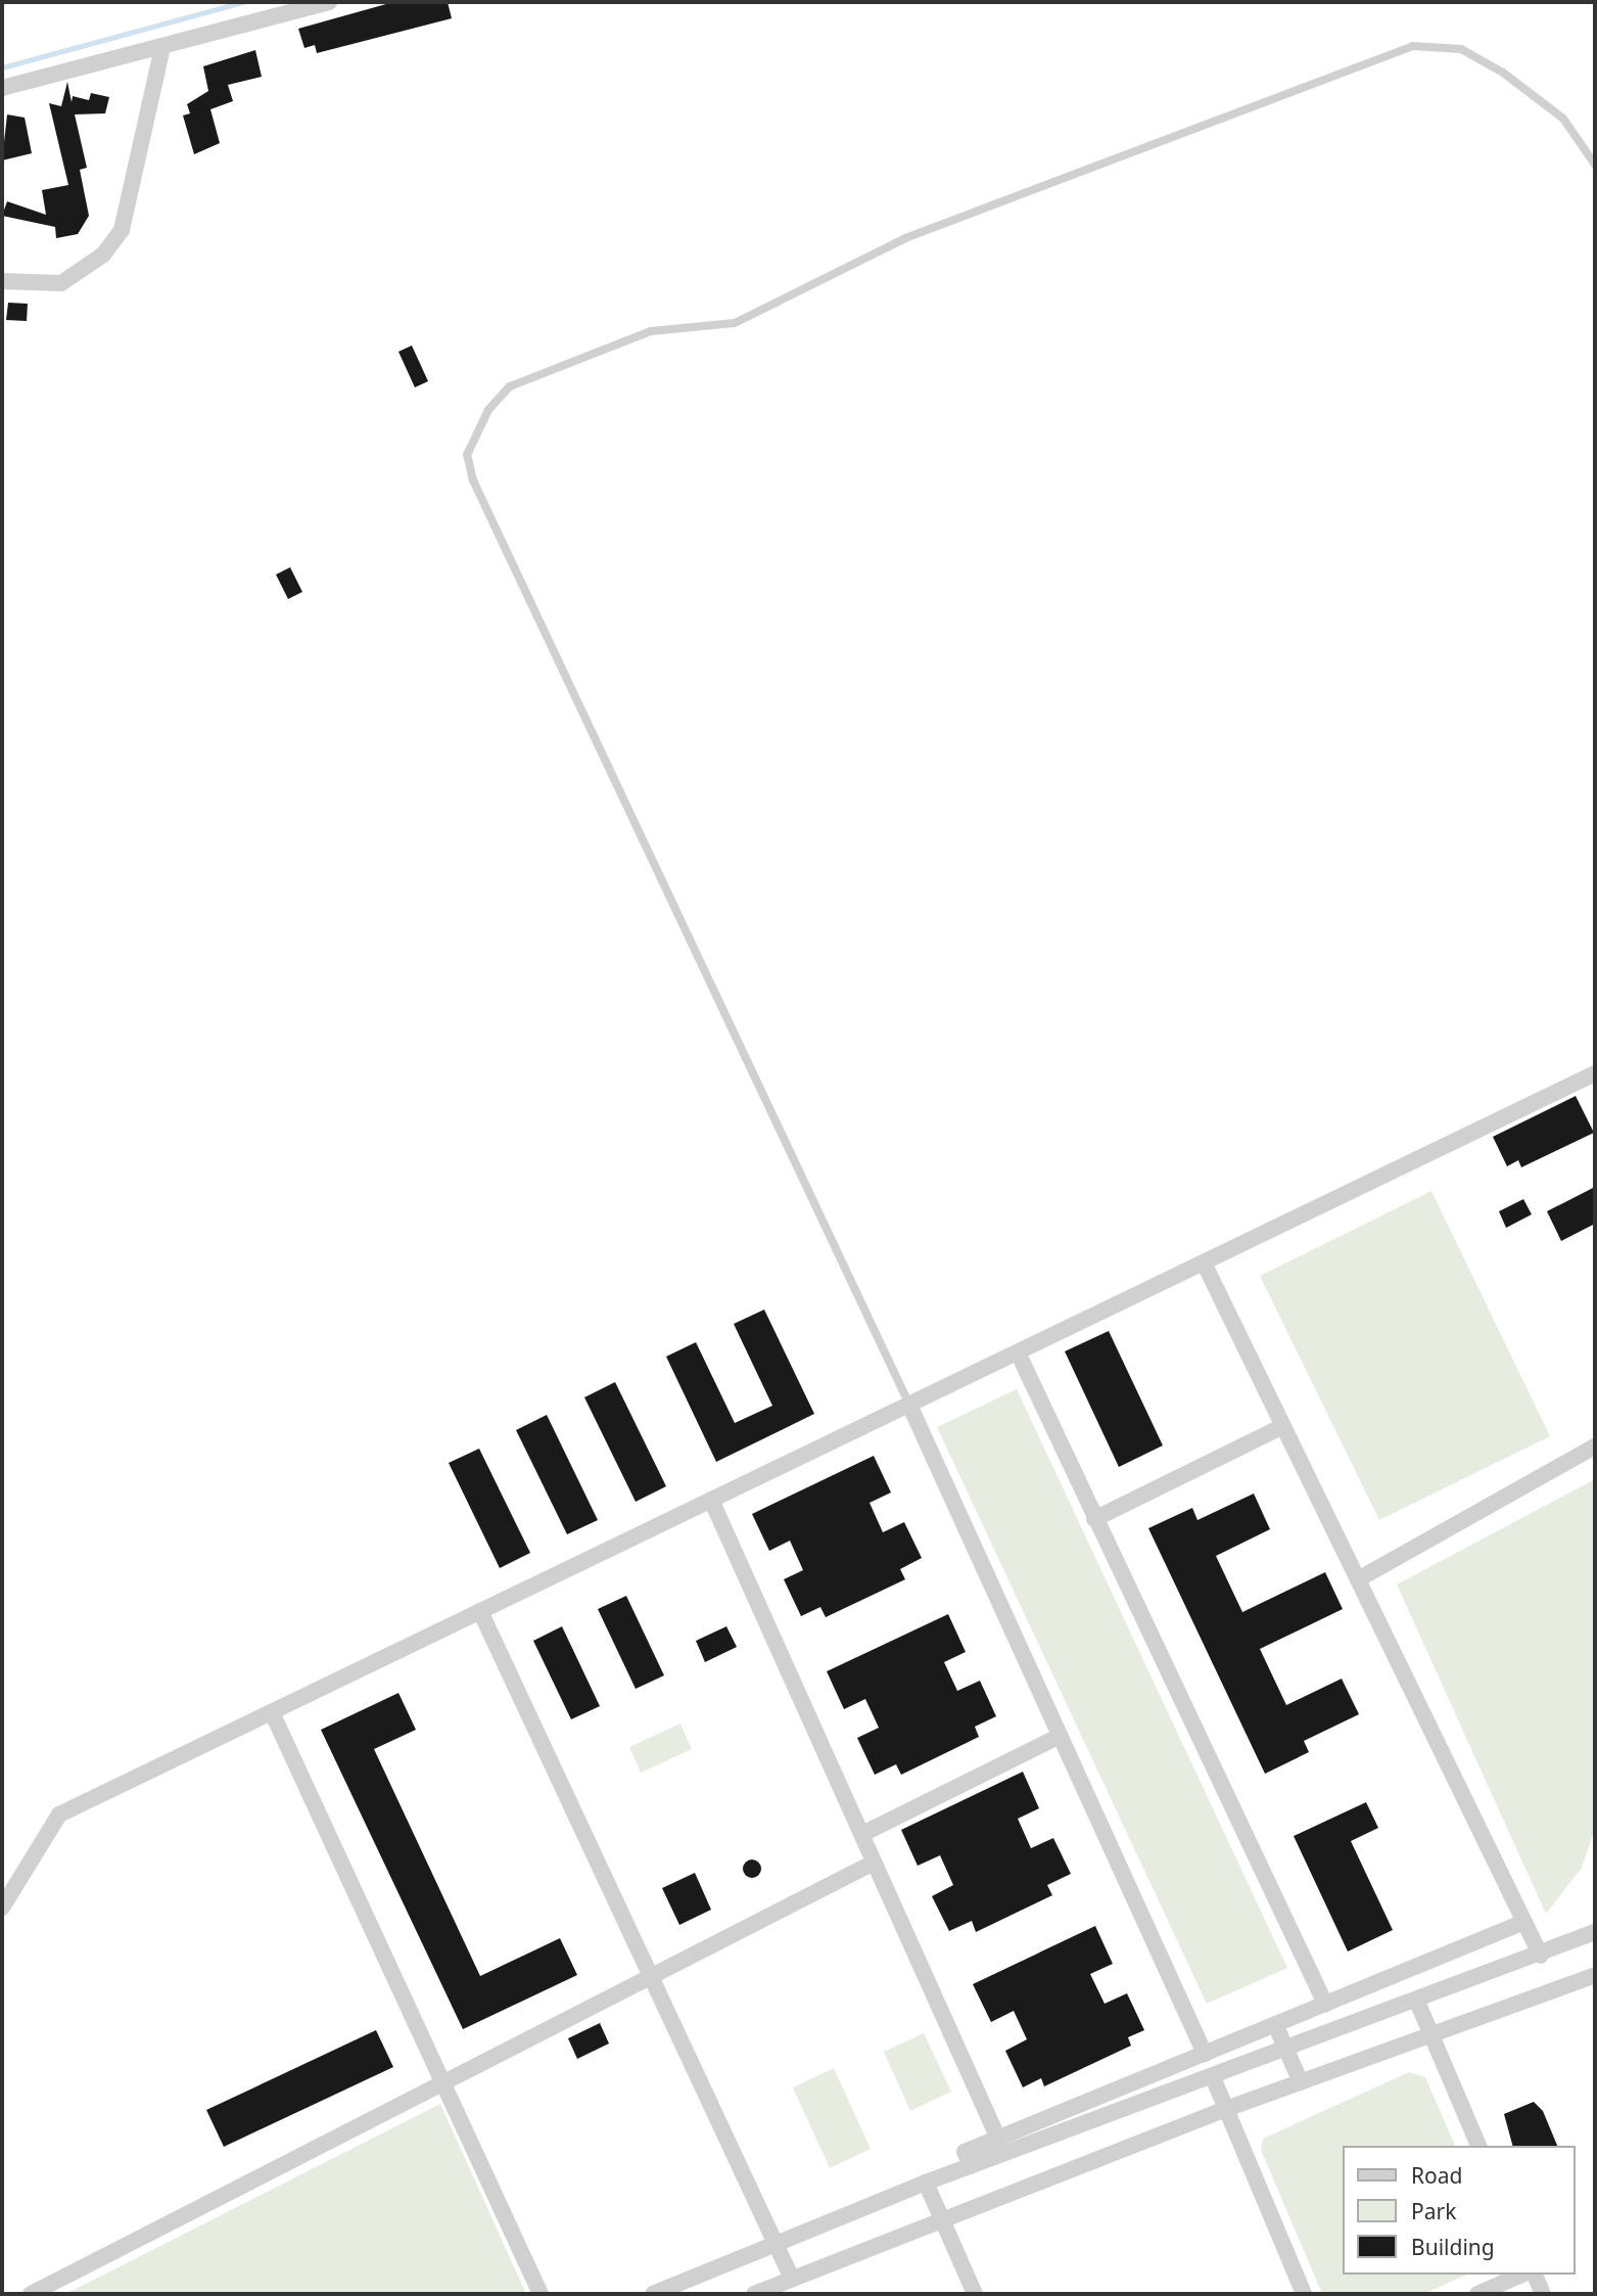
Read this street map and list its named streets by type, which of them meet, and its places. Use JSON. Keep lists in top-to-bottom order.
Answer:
{
  "legend": ["Road", "Park", "Building"]
}
